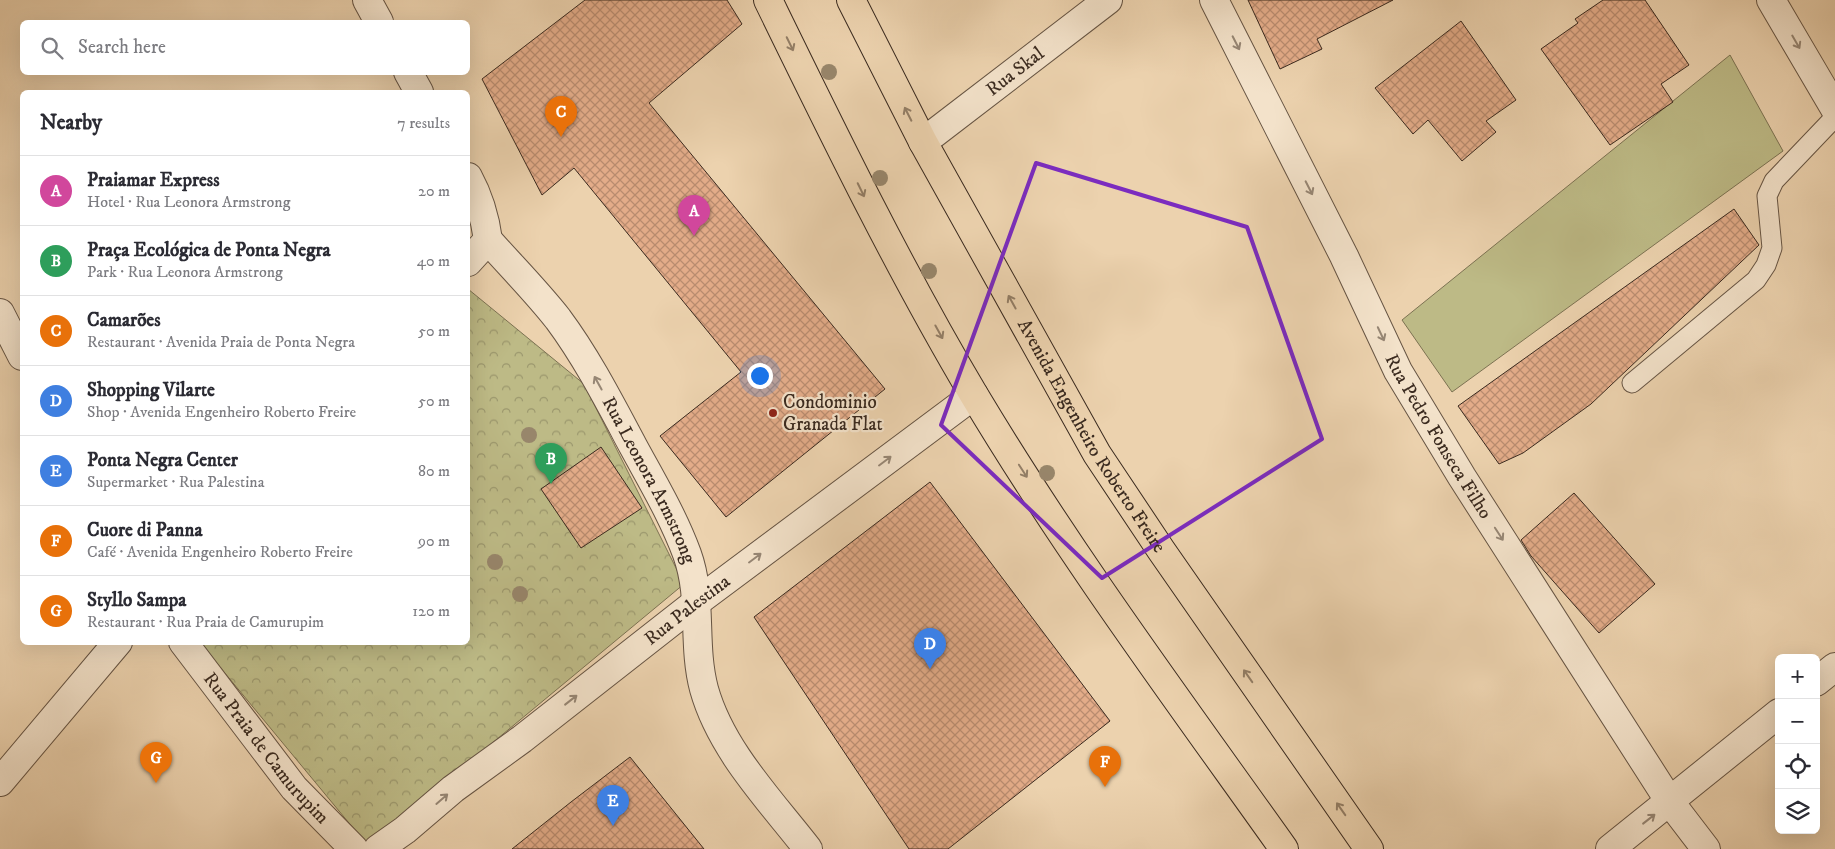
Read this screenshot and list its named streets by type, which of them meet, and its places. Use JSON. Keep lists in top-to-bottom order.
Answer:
{
  "streets": {
    "main road": ["Avenida Engenheiro Roberto Freire"],
    "street": [
      "Rua Skal",
      "Rua Pedro Fonseca Filho",
      "Rua Leonora Armstrong",
      "Rua Palestina",
      "Rua Praia de Camurupim"
    ]
  },
  "crossings": [
    ["Rua Skal", "Avenida Engenheiro Roberto Freire"],
    ["Rua Leonora Armstrong", "Rua Palestina"]
  ],
  "one_way": ["Rua Pedro Fonseca Filho", "Rua Leonora Armstrong", "Rua Palestina"],
  "places": ["Condominio Granada Flat"],
  "page": {
    "search": "Search here",
    "heading": ["Nearby", "7 results"],
    "pins": [
      "C",
      "A",
      "B",
      "D",
      "G",
      "F",
      "E"
    ],
    "list": [
      {
        "mark": "A",
        "name": "Praiamar Express",
        "note": "Hotel · Rua Leonora Armstrong",
        "value": "20 m"
      },
      {
        "mark": "B",
        "name": "Praça Ecológica de Ponta Negra",
        "note": "Park · Rua Leonora Armstrong",
        "value": "40 m"
      },
      {
        "mark": "C",
        "name": "Camarões",
        "note": "Restaurant · Avenida Praia de Ponta Negra",
        "value": "50 m"
      },
      {
        "mark": "D",
        "name": "Shopping Vilarte",
        "note": "Shop · Avenida Engenheiro Roberto Freire",
        "value": "50 m"
      },
      {
        "mark": "E",
        "name": "Ponta Negra Center",
        "note": "Supermarket · Rua Palestina",
        "value": "80 m"
      },
      {
        "mark": "F",
        "name": "Cuore di Panna",
        "note": "Café · Avenida Engenheiro Roberto Freire",
        "value": "90 m"
      },
      {
        "mark": "G",
        "name": "Styllo Sampa",
        "note": "Restaurant · Rua Praia de Camurupim",
        "value": "120 m"
      }
    ],
    "map_buttons": ["+", "−"]
  }
}
